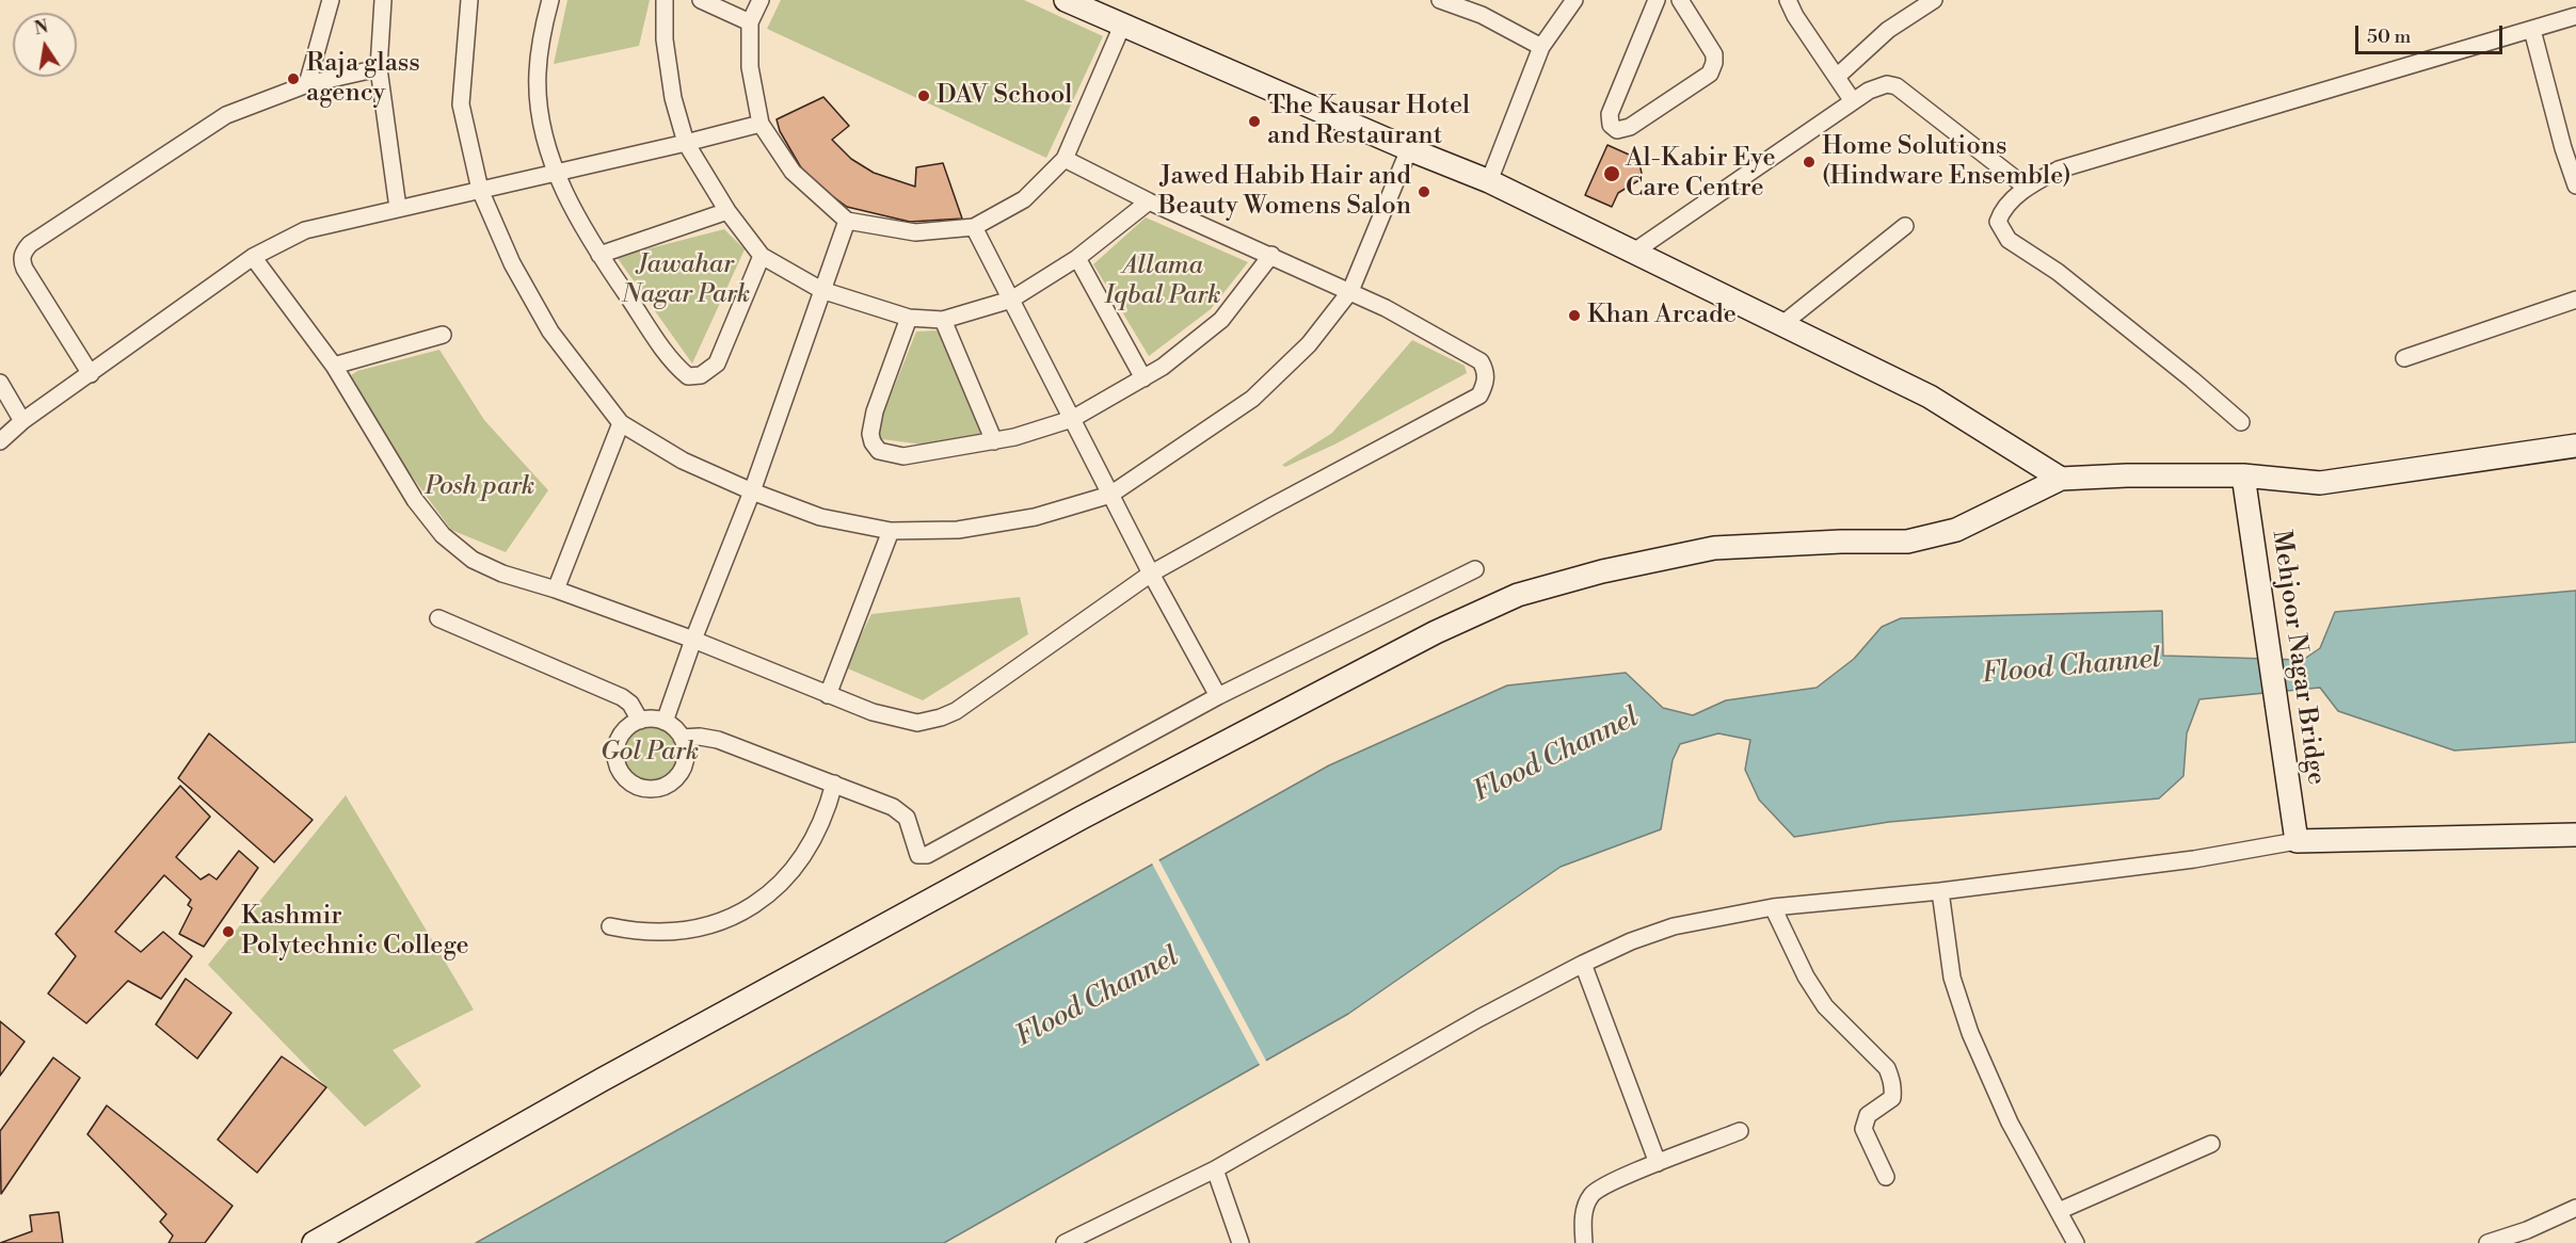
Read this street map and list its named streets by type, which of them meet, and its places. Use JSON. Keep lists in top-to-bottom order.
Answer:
{
  "streets": {
    "main road": ["Mehjoor Nagar Bridge"]
  },
  "water": ["Flood Channel"],
  "parks": [
    "Jawahar Nagar Park",
    "Allama Iqbal Park",
    "Posh park",
    "Gol Park"
  ],
  "places": [
    "Raja glass agency",
    "DAV School",
    "The Kausar Hotel and Restaurant",
    "Home Solutions (Hindware Ensemble)",
    "Al-Kabir Eye Care Centre",
    "Jawed Habib Hair and Beauty Womens Salon",
    "Khan Arcade",
    "Kashmir Polytechnic College"
  ],
  "scale_bar": "50 m",
  "north": "top"
}
